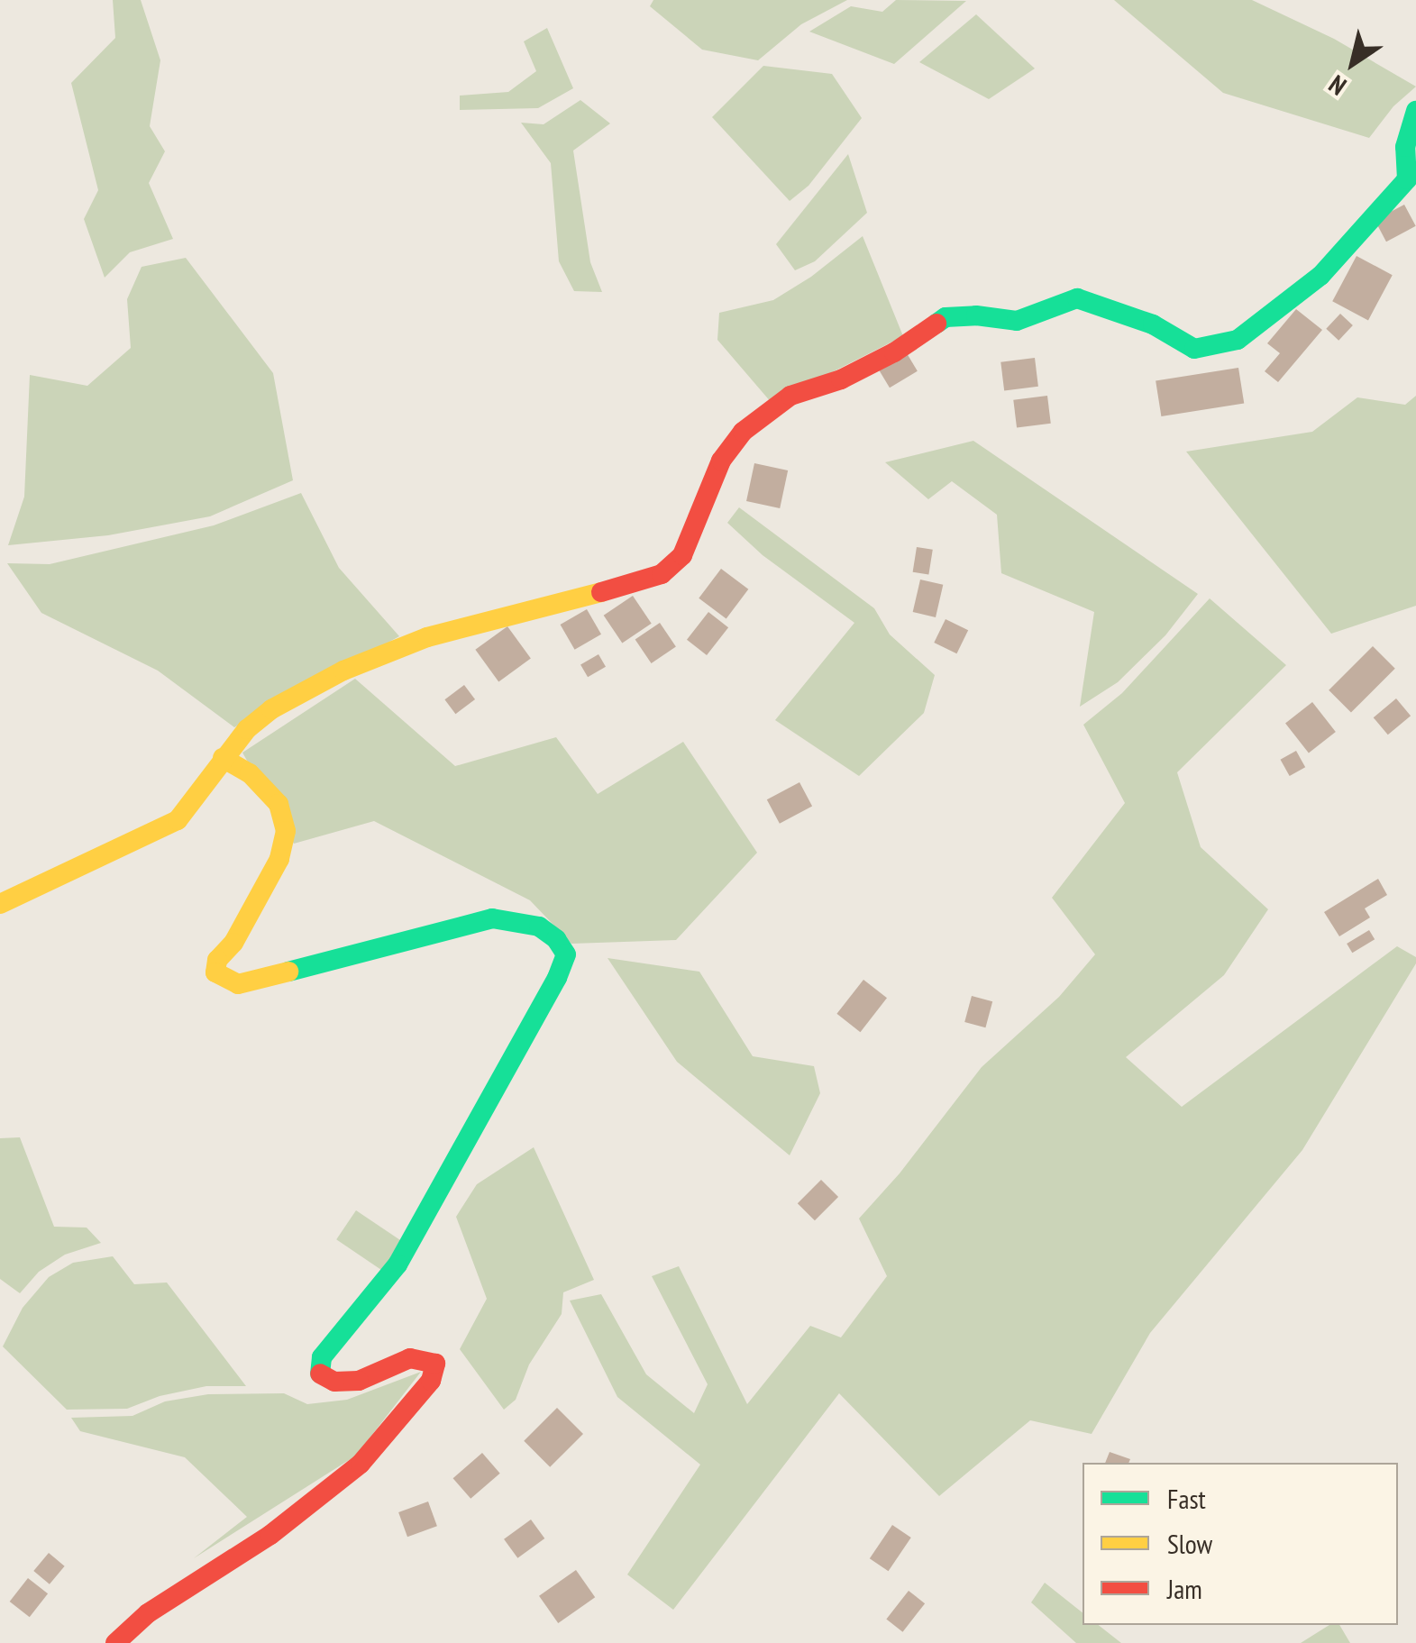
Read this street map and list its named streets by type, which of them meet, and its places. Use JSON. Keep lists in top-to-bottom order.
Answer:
{
  "legend": ["Fast", "Slow", "Jam"],
  "north": "bottom left"
}
